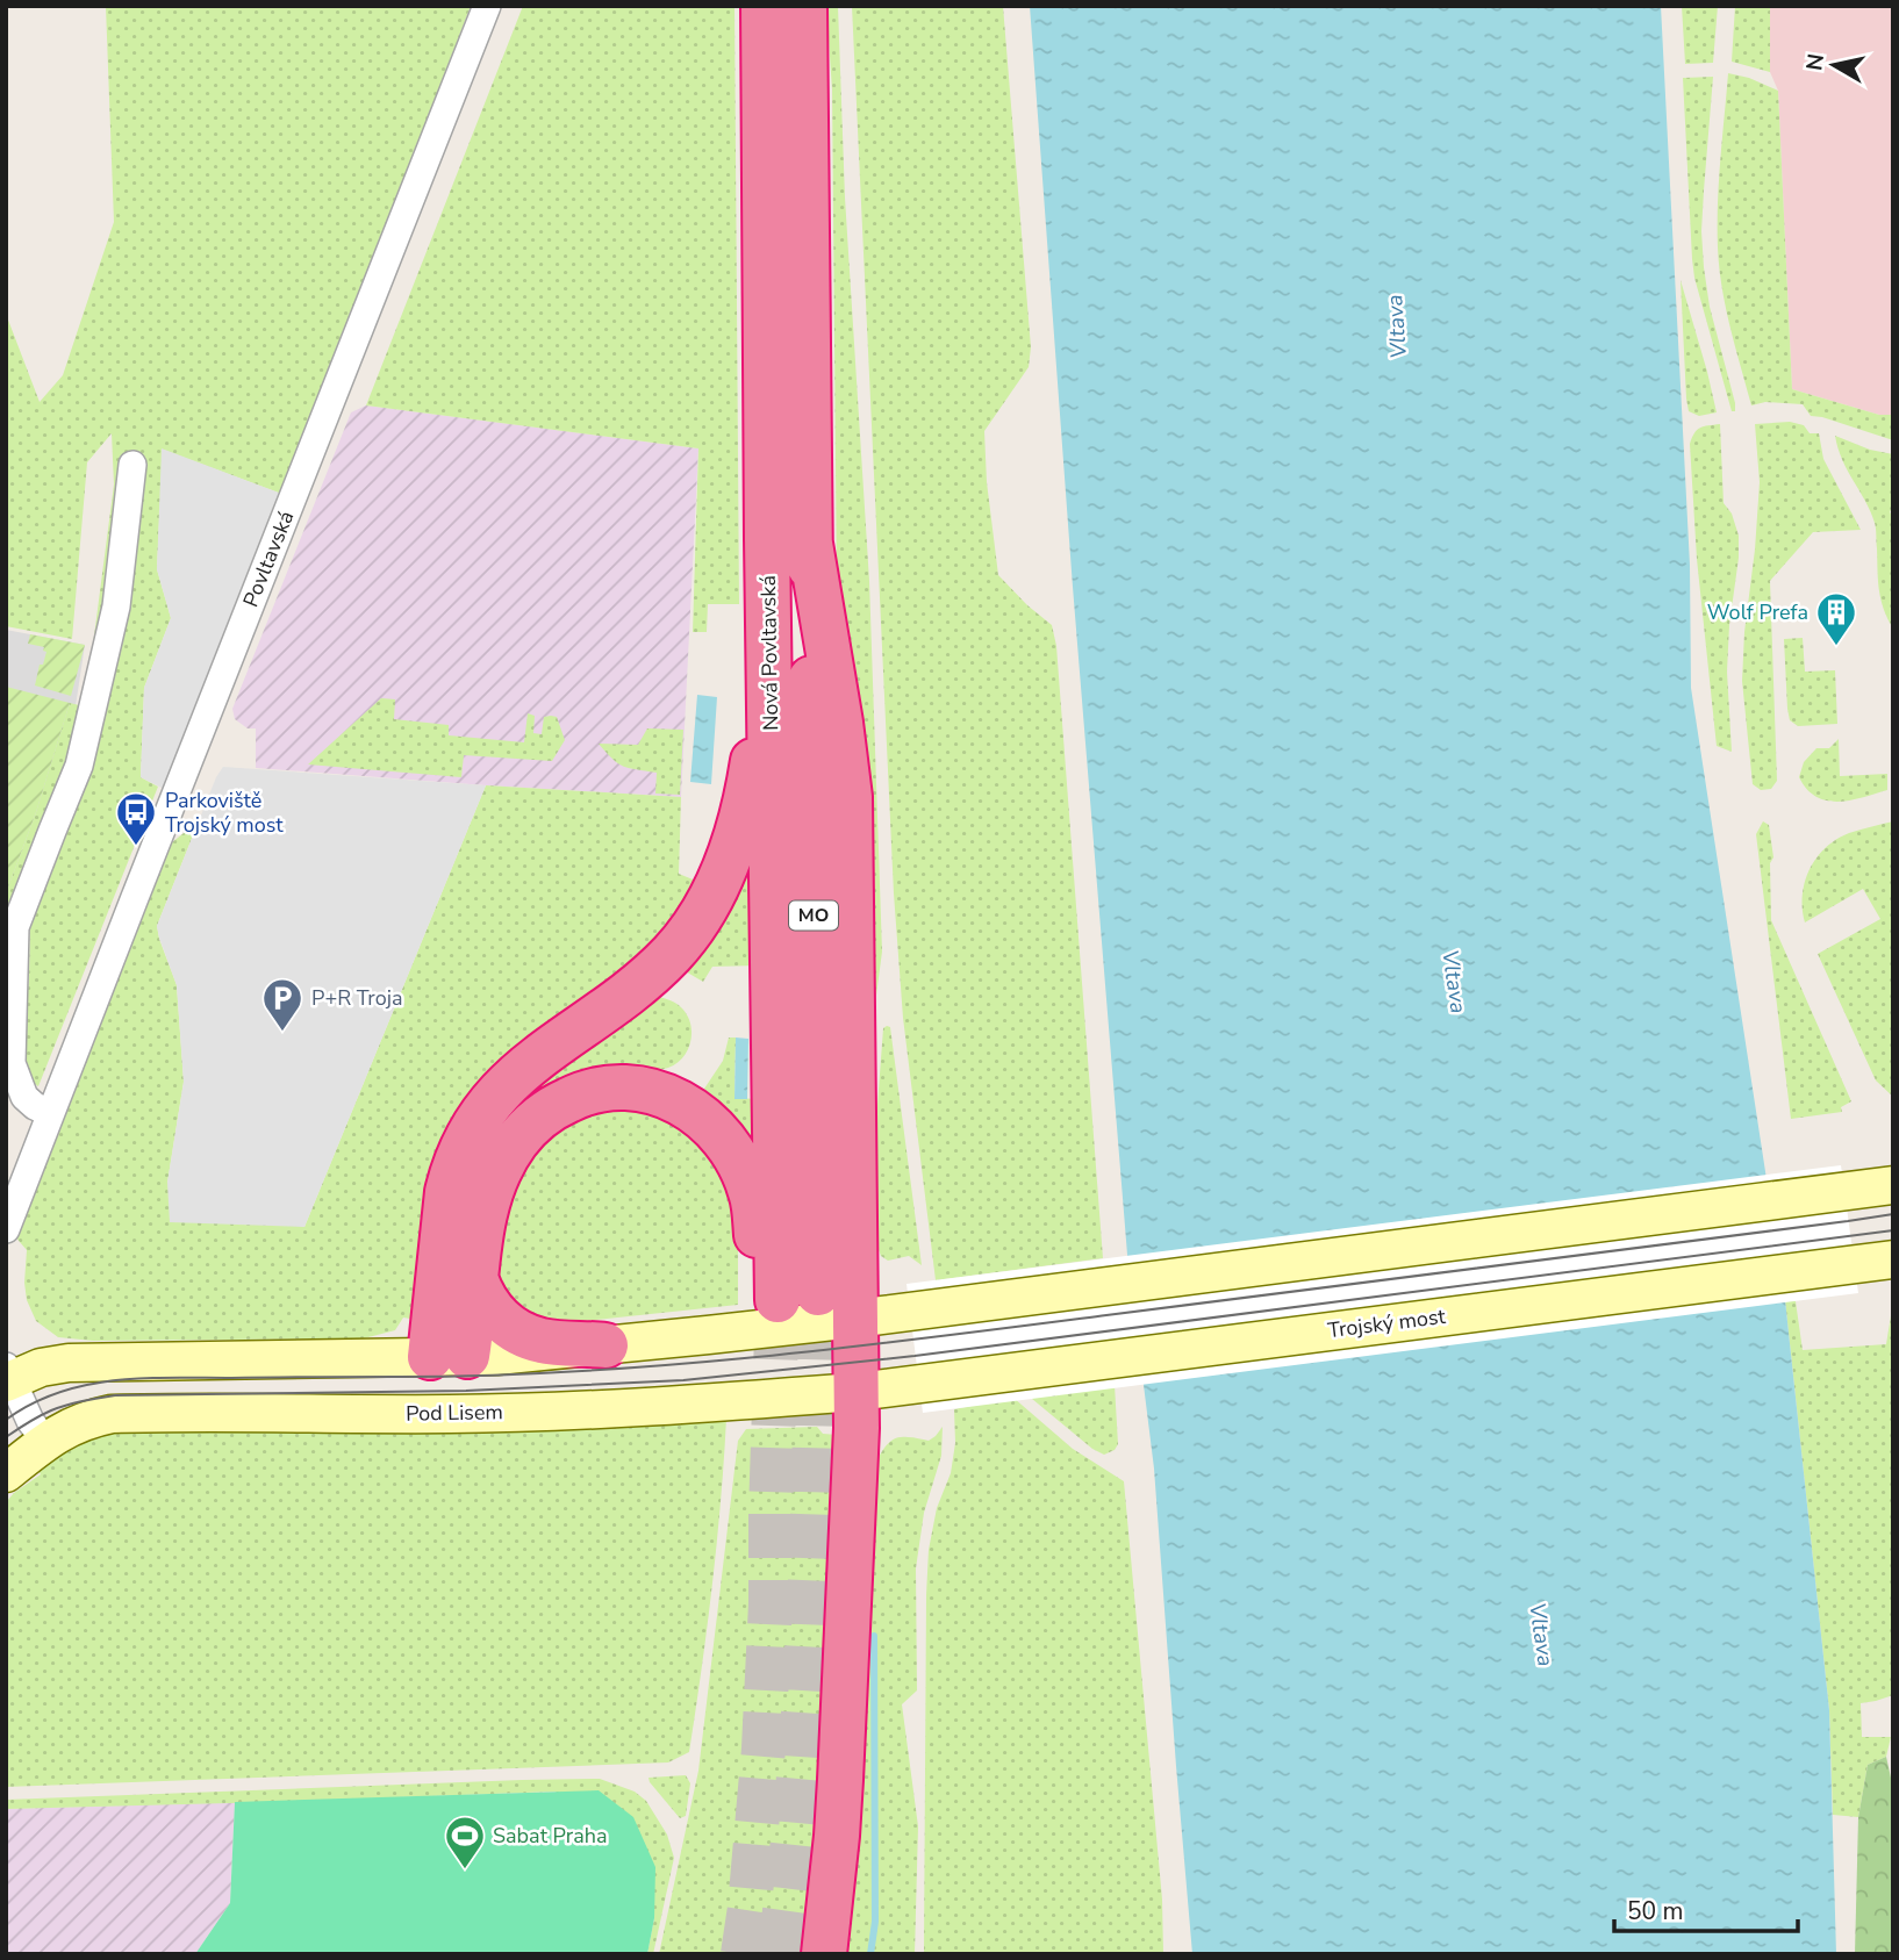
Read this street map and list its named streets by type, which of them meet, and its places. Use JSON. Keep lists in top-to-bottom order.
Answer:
{
  "streets": {
    "highway": ["Nová Povltavská", "MO"],
    "main road": ["Trojský most", "Pod Lisem"],
    "street": ["Povltavská"]
  },
  "crossings": [
    ["Trojský most", "Pod Lisem"]
  ],
  "water": ["Vltava"],
  "places": {
    "building": ["Wolf Prefa"],
    "bus stop": ["Parkoviště Trojský most"],
    "parking": ["P+R Troja"],
    "sports": ["Sabat Praha"]
  },
  "scale_bar": "50 m",
  "north": "left"
}
